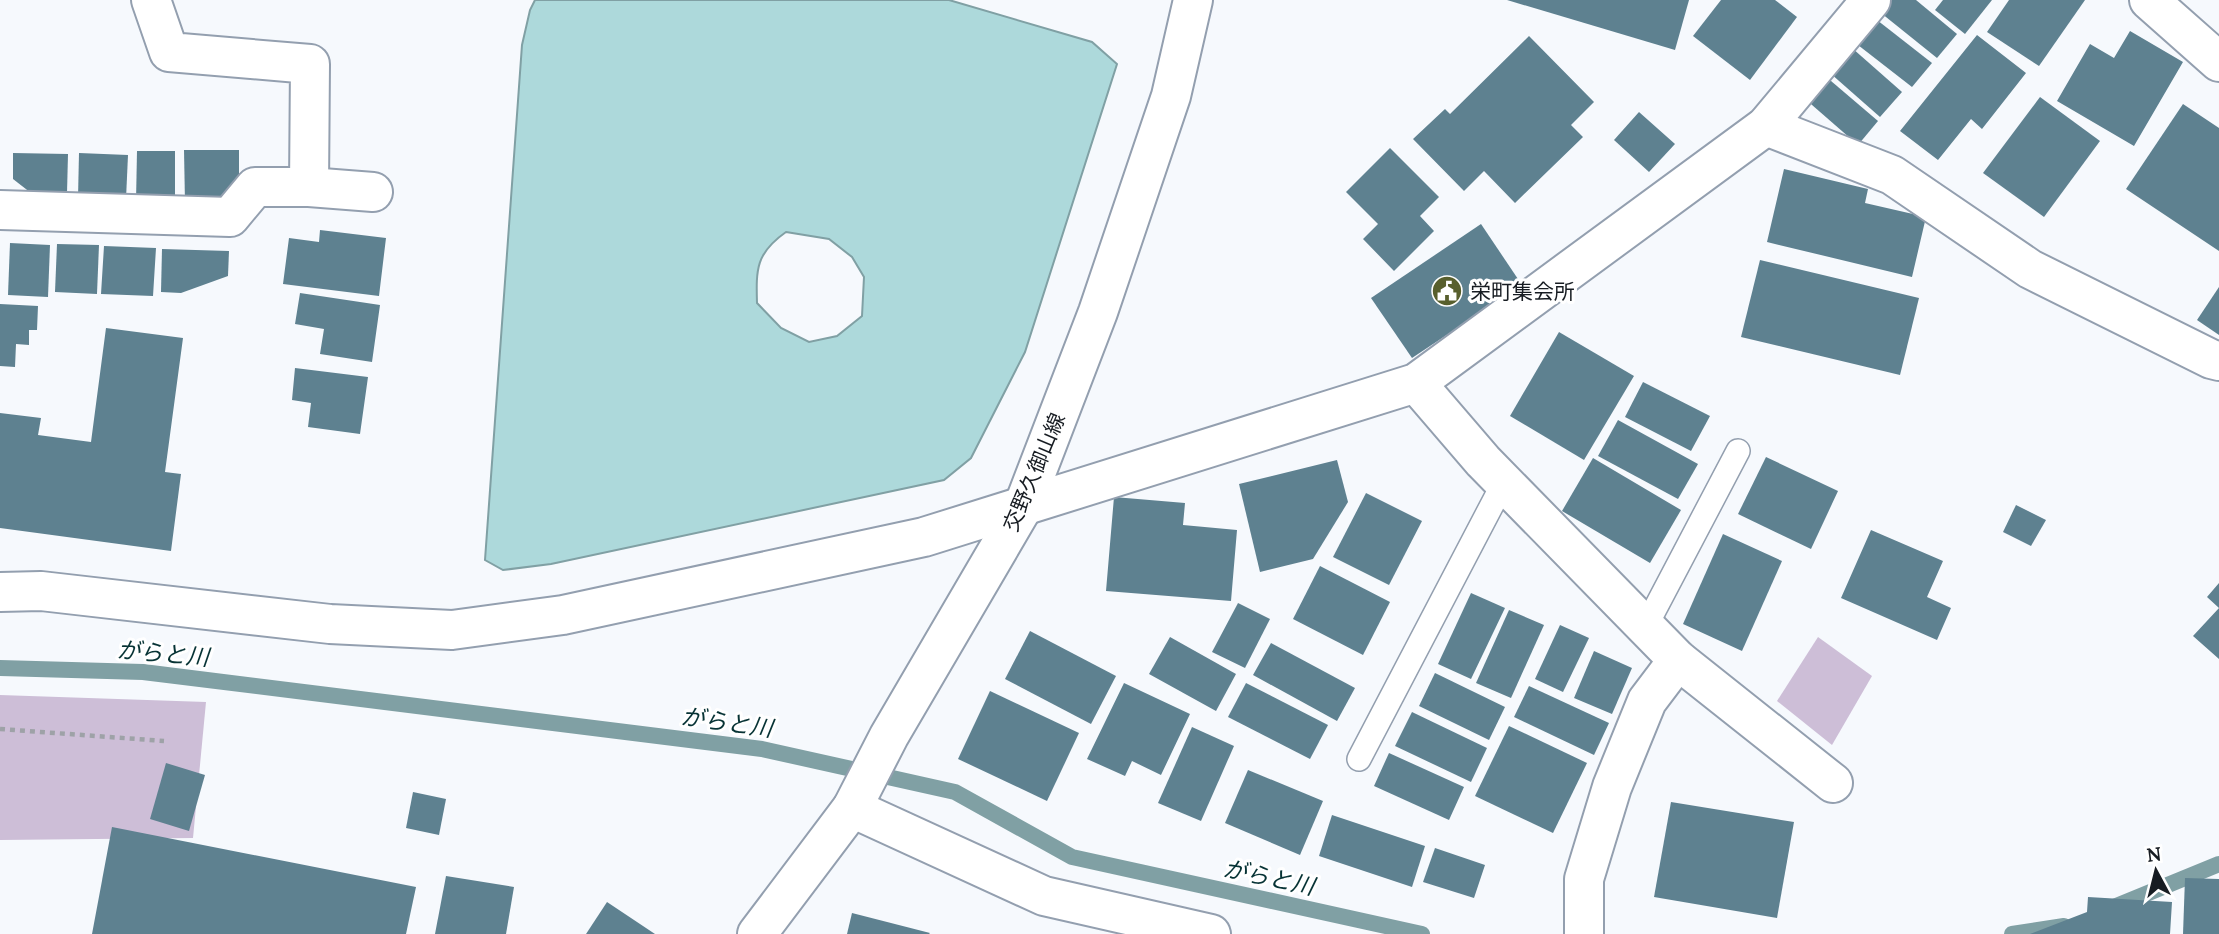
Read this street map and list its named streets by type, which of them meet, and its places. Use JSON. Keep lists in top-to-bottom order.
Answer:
{
  "streets": {
    "street": ["交野久御山線"]
  },
  "water": ["がらと川"],
  "places": {
    "public building": ["栄町集会所"]
  },
  "north": "top"
}
